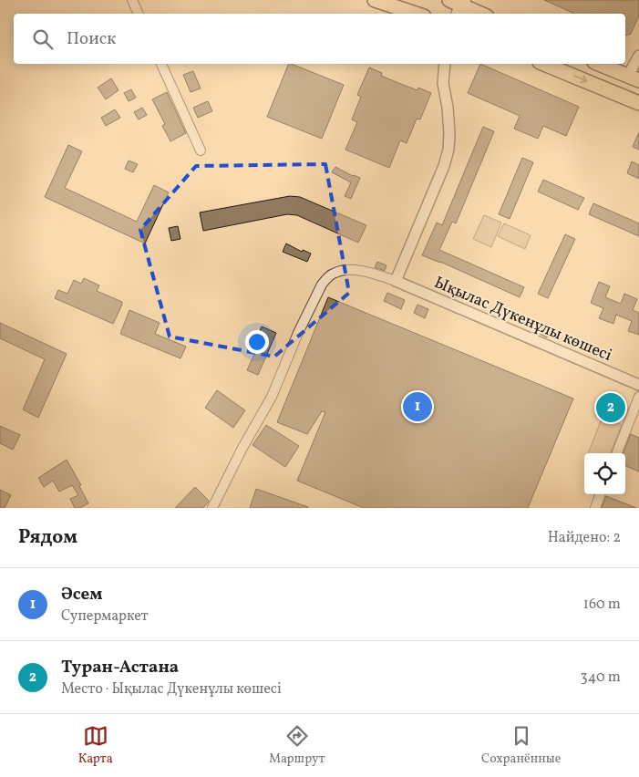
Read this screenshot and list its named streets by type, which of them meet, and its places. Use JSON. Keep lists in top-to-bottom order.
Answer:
{
  "streets": {
    "street": ["Ықылас Дүкенұлы көшесі"]
  },
  "page": {
    "search": "Поиск",
    "pins": ["1", "2"],
    "heading": ["Рядом", "Найдено: 2"],
    "list": [
      {
        "mark": "1",
        "name": "Әсем",
        "note": "Супермаркет",
        "value": "160 m"
      },
      {
        "mark": "2",
        "name": "Туран-Астана",
        "note": "Место · Ықылас Дүкенұлы көшесі",
        "value": "340 m"
      }
    ],
    "nav": ["Карта", "Маршрут", "Сохранённые"]
  }
}
